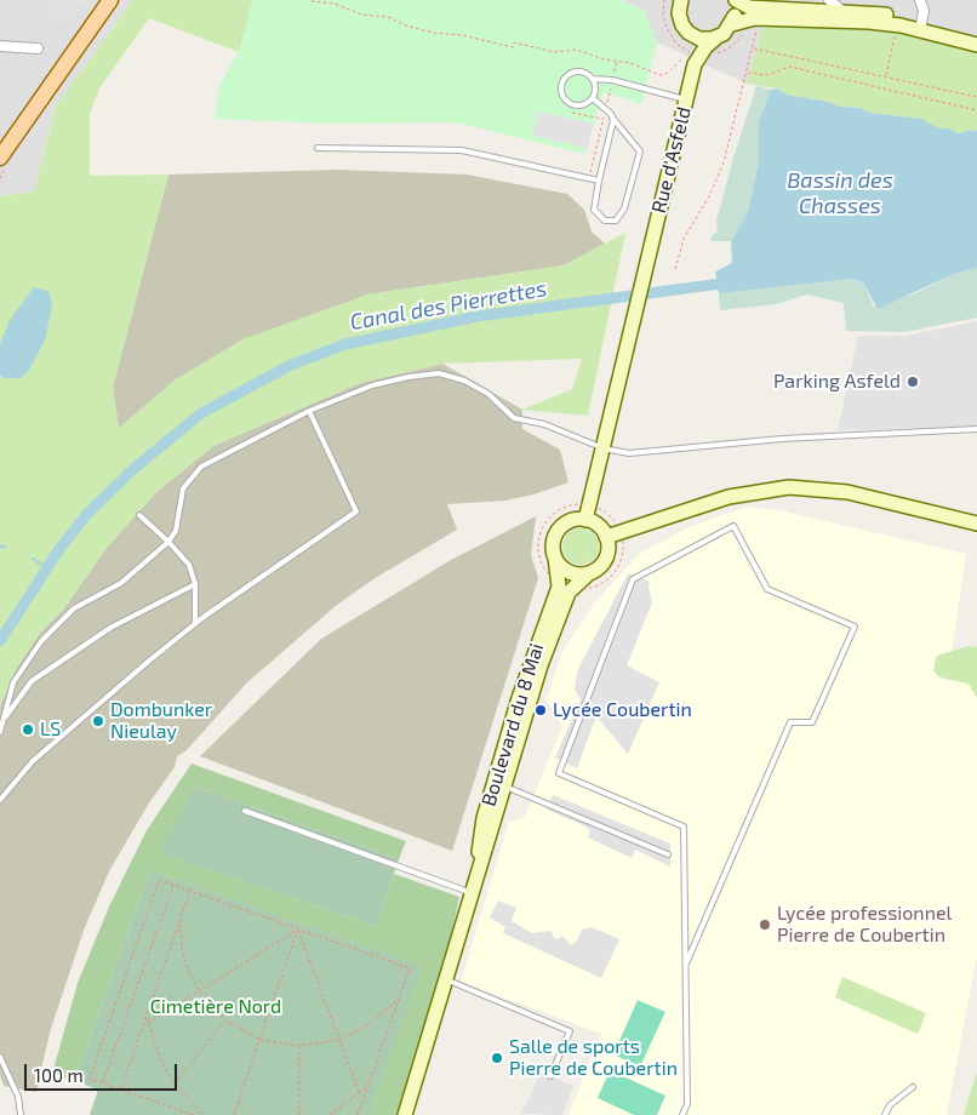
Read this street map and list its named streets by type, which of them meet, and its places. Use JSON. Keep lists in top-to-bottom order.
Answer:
{
  "streets": {
    "street": ["Rue d'Asfeld", "Boulevard du 8 Mai"]
  },
  "water": ["Bassin des Chasses", "Canal des Pierrettes"],
  "parks": ["Cimetière Nord"],
  "places": [
    "Parking Asfeld",
    "Lycée Coubertin",
    "Dombunker Nieulay",
    "LS",
    "Lycée professionnel Pierre de Coubertin",
    "Salle de sports Pierre de Coubertin"
  ],
  "scale_bar": "100 m"
}
